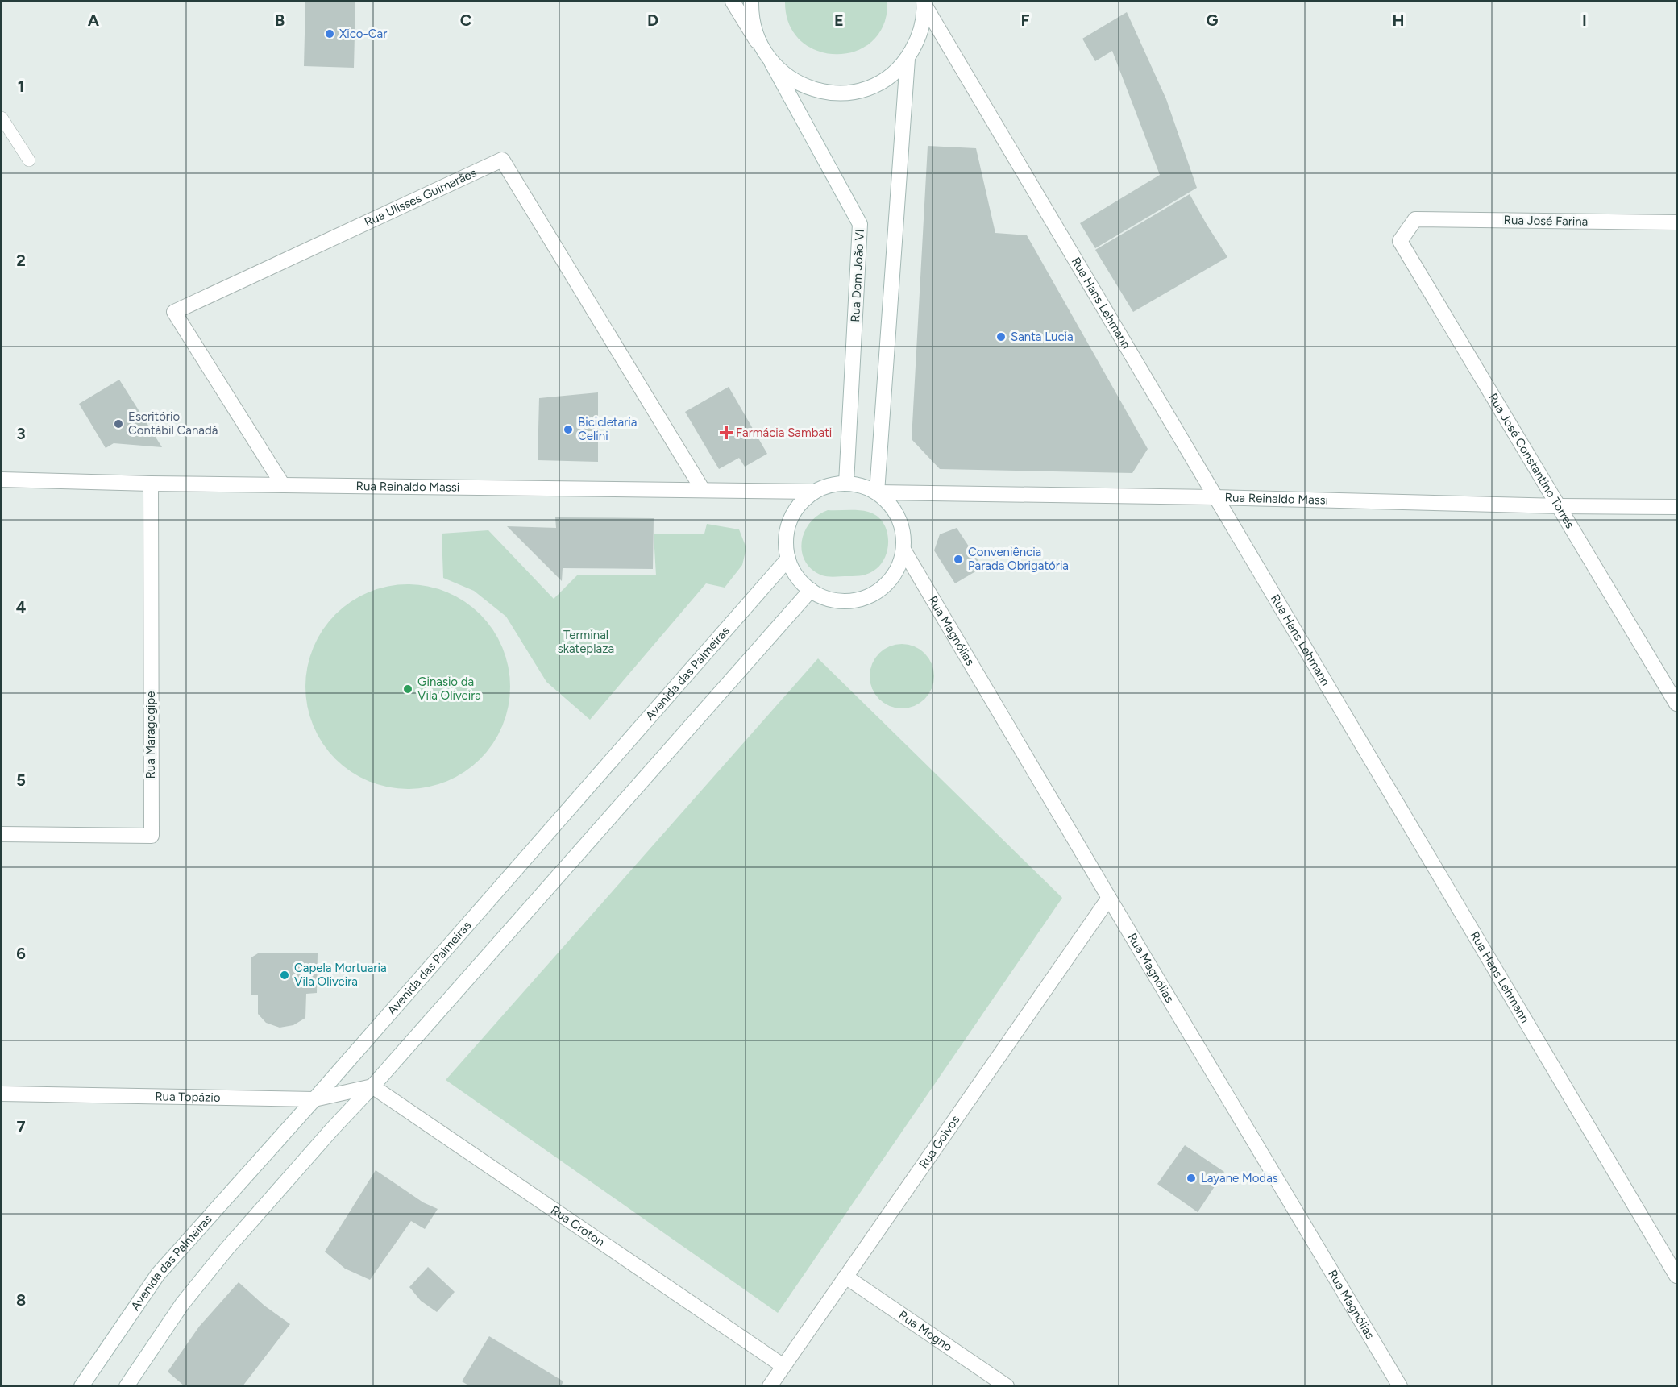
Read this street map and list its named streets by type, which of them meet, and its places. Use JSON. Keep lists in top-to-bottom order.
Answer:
{
  "streets": {
    "street": [
      "Rua Ulisses Guimarães",
      "Rua José Farina",
      "Rua Dom João VI",
      "Rua Hans Lehmann",
      "Rua José Constantino Torres",
      "Rua Reinaldo Massi",
      "Rua Magnólias",
      "Avenida das Palmeiras",
      "Rua Maragogipe",
      "Rua Topázio",
      "Rua Goivos",
      "Rua Croton",
      "Rua Mogno"
    ]
  },
  "crossings": [
    ["Rua Ulisses Guimarães", "Rua Reinaldo Massi"],
    ["Rua José Farina", "Rua José Constantino Torres"],
    ["Rua Dom João VI", "Rua Reinaldo Massi"],
    ["Rua Dom João VI", "Rua Magnólias"],
    ["Rua Dom João VI", "Avenida das Palmeiras"],
    ["Rua Hans Lehmann", "Rua Reinaldo Massi"],
    ["Rua José Constantino Torres", "Rua Reinaldo Massi"],
    ["Rua Reinaldo Massi", "Rua Magnólias"],
    ["Rua Reinaldo Massi", "Avenida das Palmeiras"],
    ["Rua Reinaldo Massi", "Rua Maragogipe"],
    ["Rua Magnólias", "Avenida das Palmeiras"],
    ["Rua Magnólias", "Rua Goivos"],
    ["Avenida das Palmeiras", "Rua Topázio"],
    ["Rua Topázio", "Rua Croton"],
    ["Rua Goivos", "Rua Croton"],
    ["Rua Goivos", "Rua Mogno"]
  ],
  "parks": ["Terminal skateplaza"],
  "places": {
    "other": [
      "Xico-Car",
      "Santa Lucia",
      "Escritório Contábil Canadá",
      "Bicicletaria Celini",
      "Conveniência Parada Obrigatória",
      "Ginasio da Vila Oliveira",
      "Capela Mortuaria Vila Oliveira",
      "Layane Modas"
    ],
    "health": ["Farmácia Sambati"]
  },
  "grid": {
    "columns": [
      "A",
      "B",
      "C",
      "D",
      "E",
      "F",
      "G",
      "H",
      "I"
    ],
    "rows": [
      "1",
      "2",
      "3",
      "4",
      "5",
      "6",
      "7",
      "8"
    ]
  }
}
